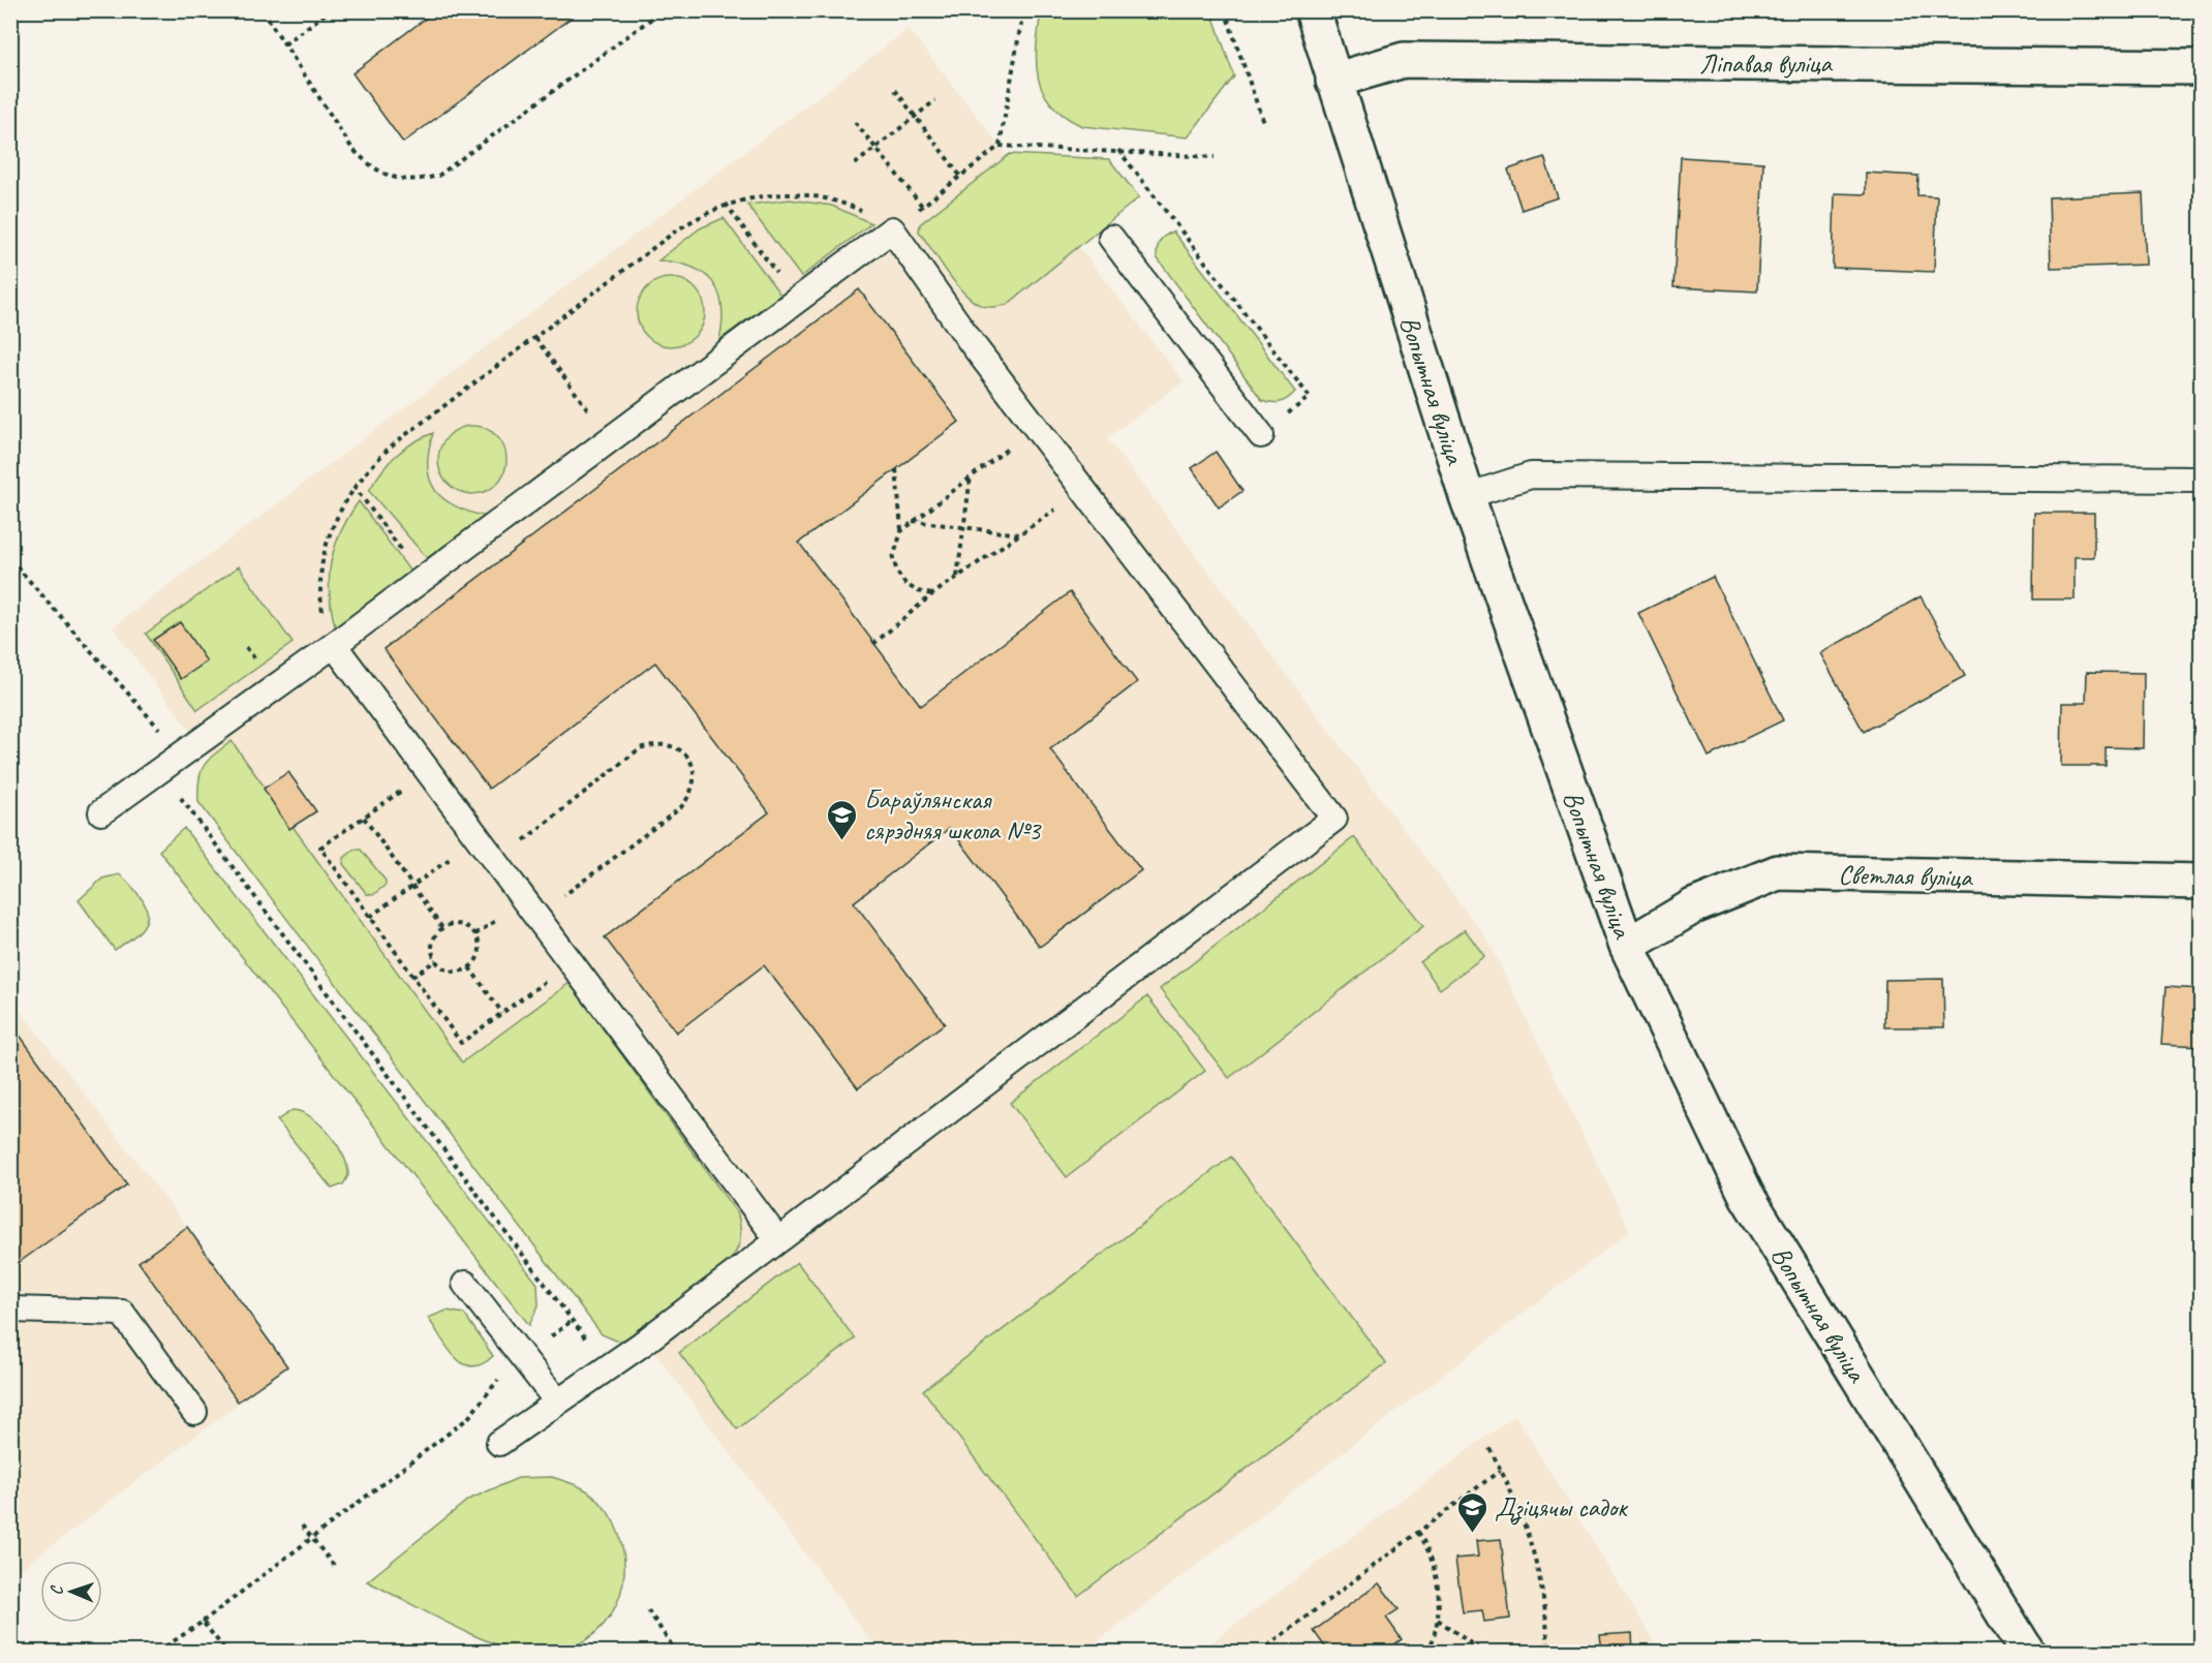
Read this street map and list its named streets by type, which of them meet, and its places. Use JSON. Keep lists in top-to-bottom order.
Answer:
{
  "streets": {
    "street": ["Ліпавая вуліца", "Вопытная вуліца", "Светлая вуліца"]
  },
  "crossings": [
    ["Ліпавая вуліца", "Вопытная вуліца"],
    ["Вопытная вуліца", "Светлая вуліца"]
  ],
  "places": {
    "school or university": ["Бараўлянская сярэдняя школа №3", "Дзіцячы садок"]
  },
  "north": "left"
}
